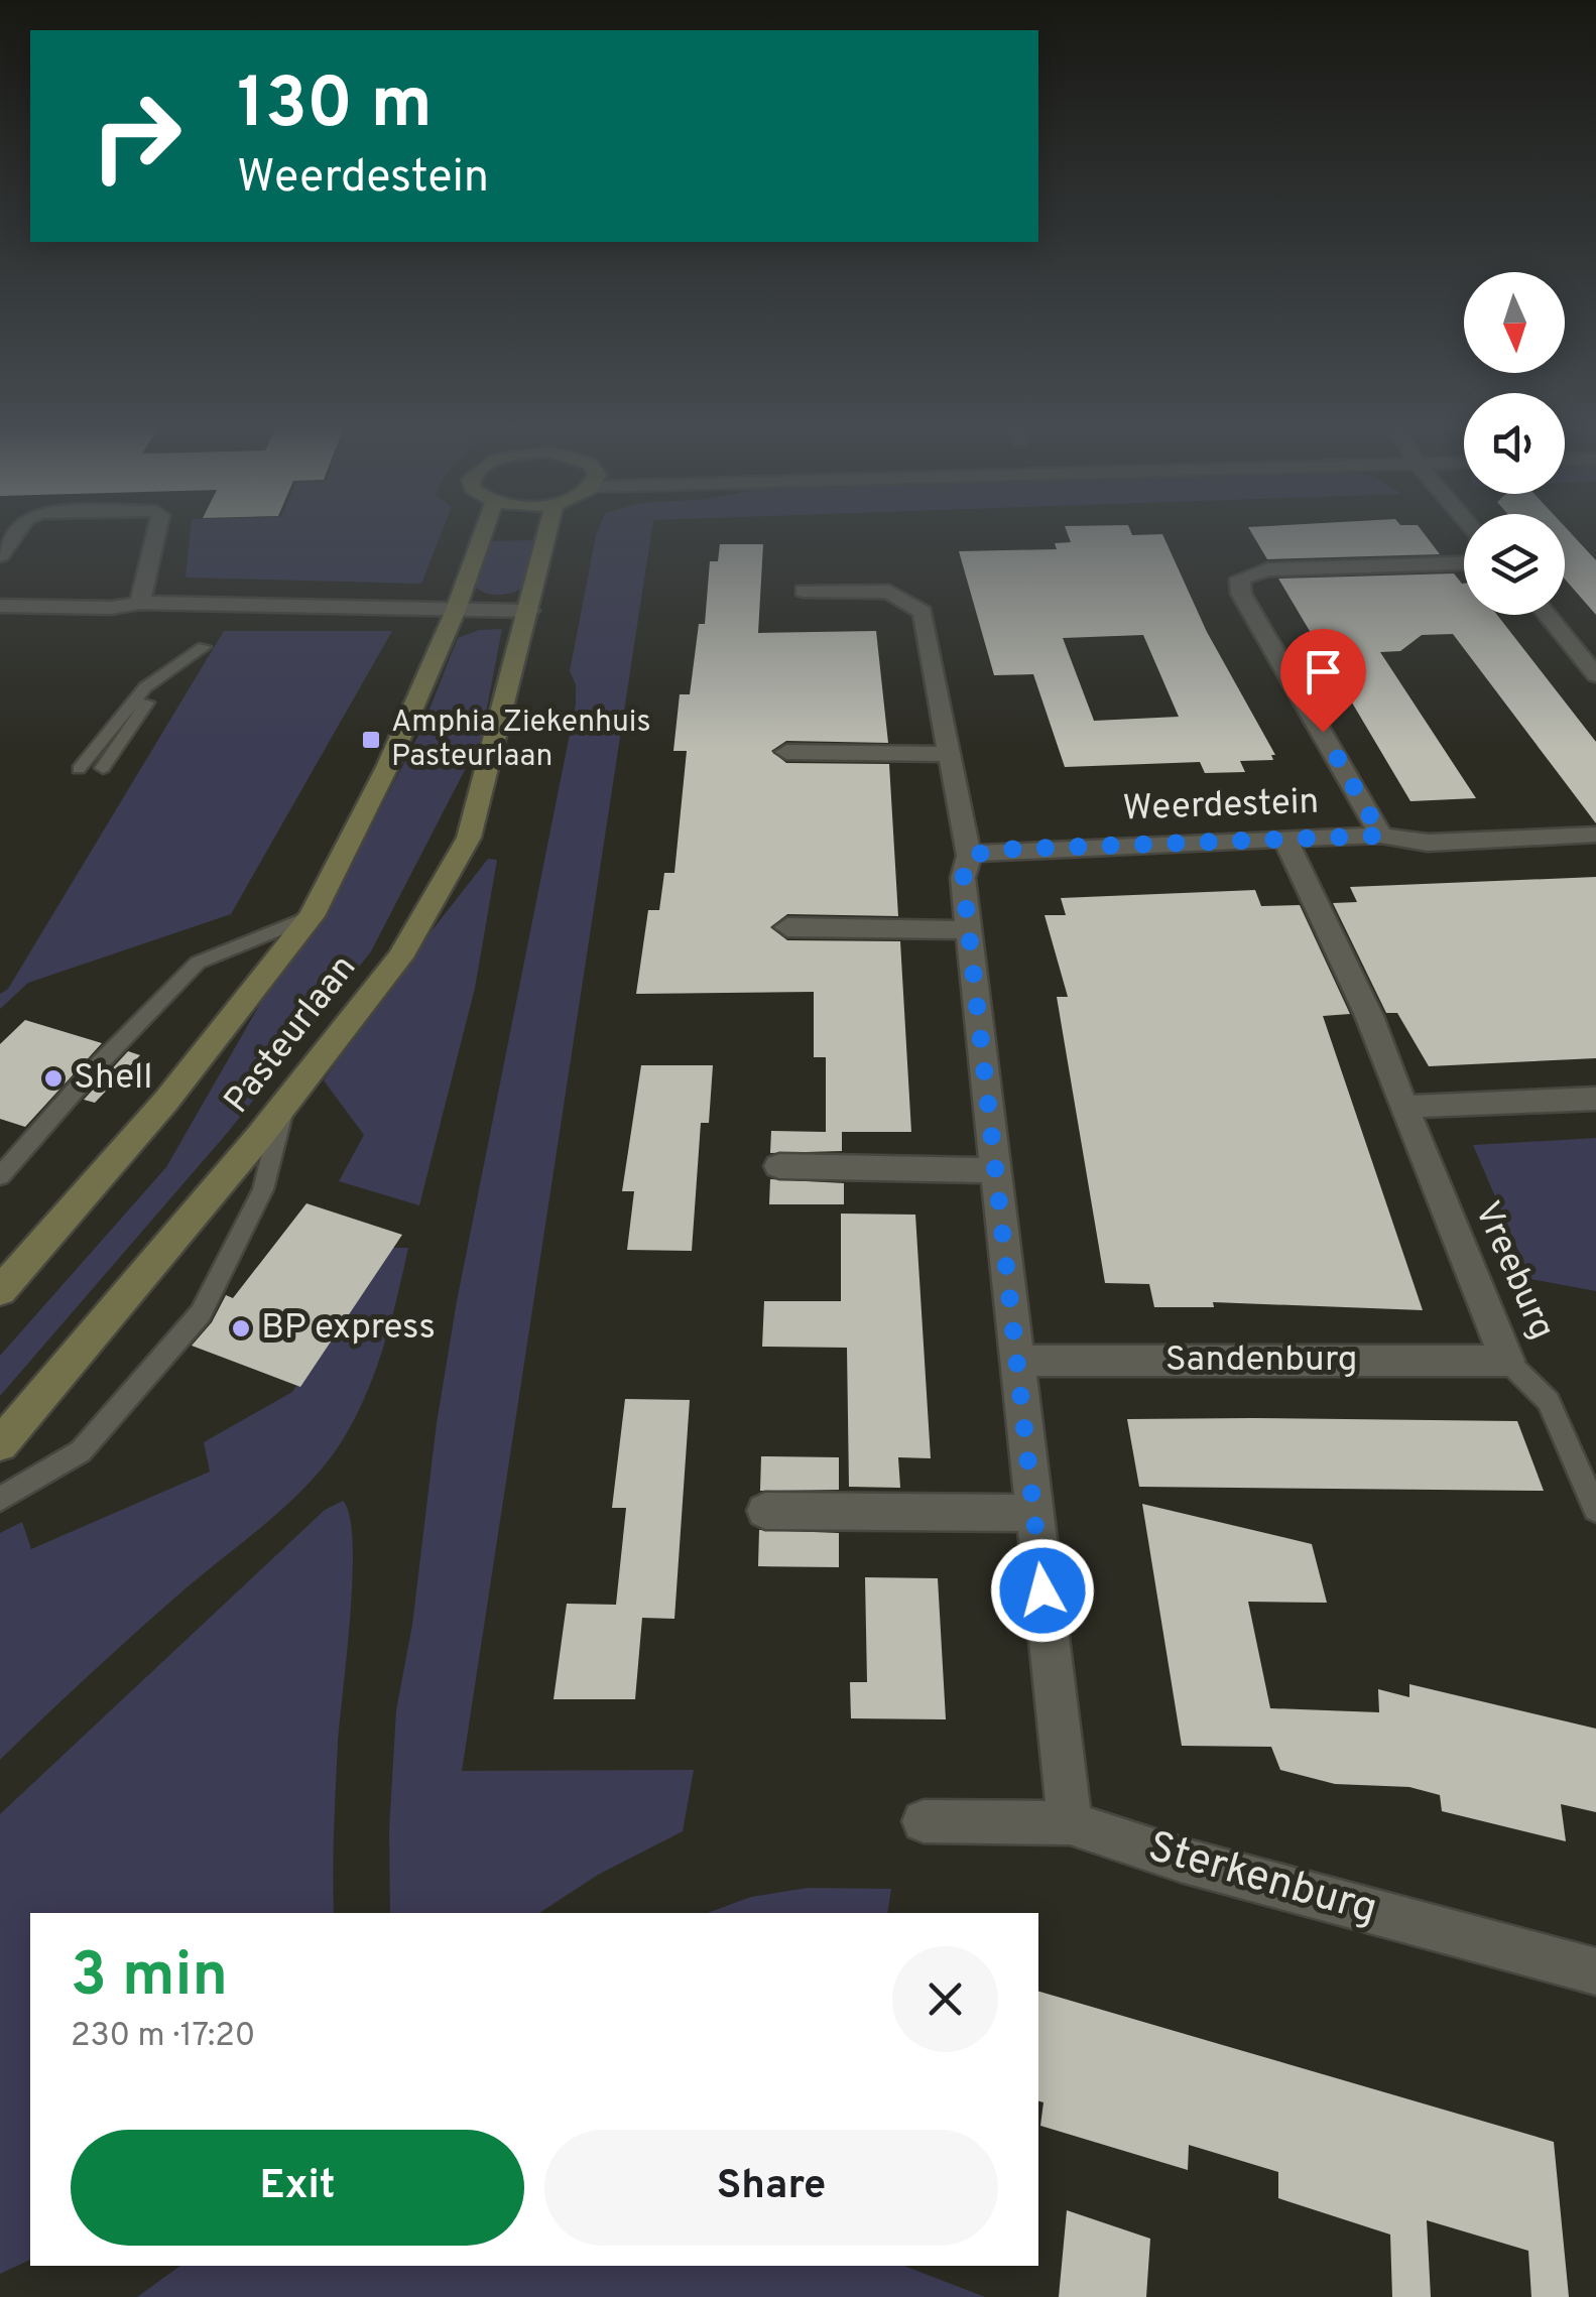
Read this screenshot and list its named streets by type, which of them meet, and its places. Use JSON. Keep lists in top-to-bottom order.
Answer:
{
  "streets": {
    "main road": ["Pasteurlaan"],
    "street": [
      "Weerdestein",
      "Vreeburg",
      "Sandenburg",
      "Sterkenburg"
    ]
  },
  "crossings": [
    ["Weerdestein", "Vreeburg"],
    ["Vreeburg", "Sandenburg"]
  ],
  "places": {
    "transit": ["Amphia Ziekenhuis Pasteurlaan"],
    "other": ["Shell", "BP express"]
  },
  "north": "bottom",
  "page": {
    "turn": ["130 m", "Weerdestein"],
    "heading": ["3 min", "230 m · 17:20"],
    "buttons": ["Exit", "Share"]
  }
}
